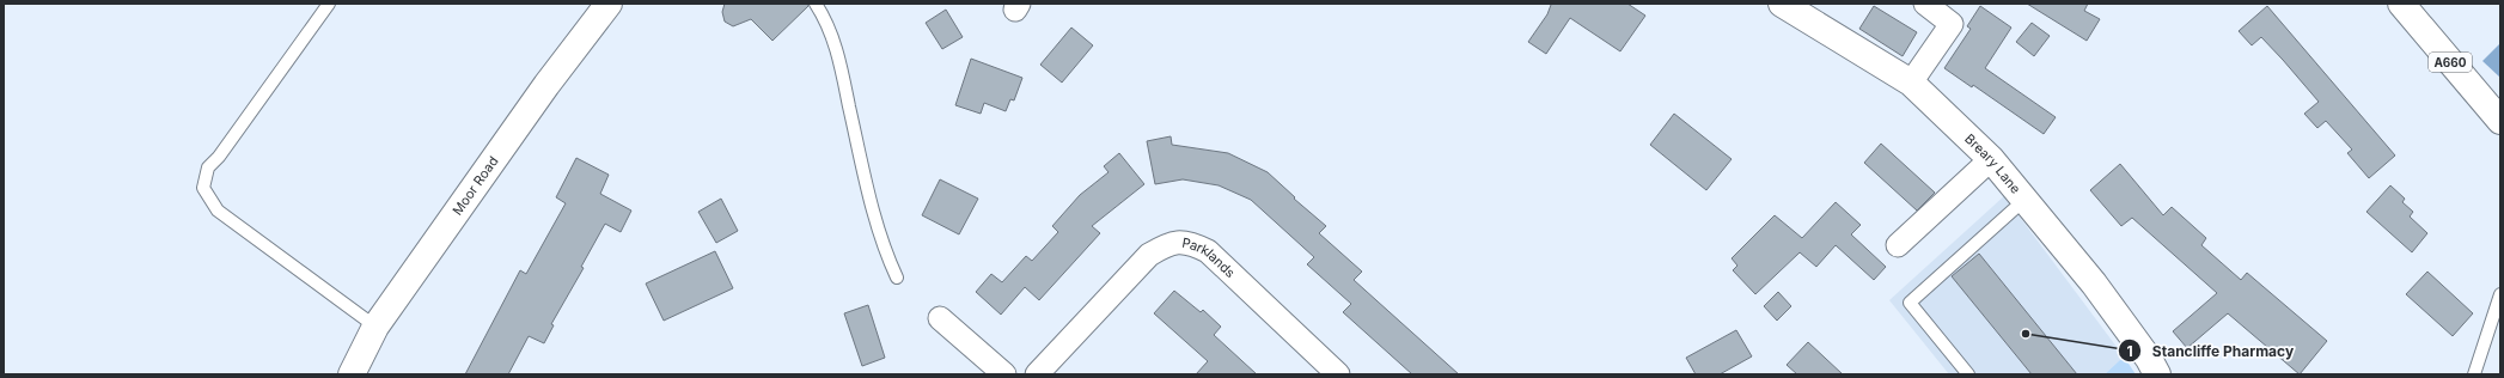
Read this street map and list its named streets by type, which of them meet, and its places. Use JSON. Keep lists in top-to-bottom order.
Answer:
{
  "streets": {
    "main road": ["A660", "Breary Lane", "Moor Road"],
    "street": ["Parklands"]
  },
  "places": ["Stancliffe Pharmacy"]
}
